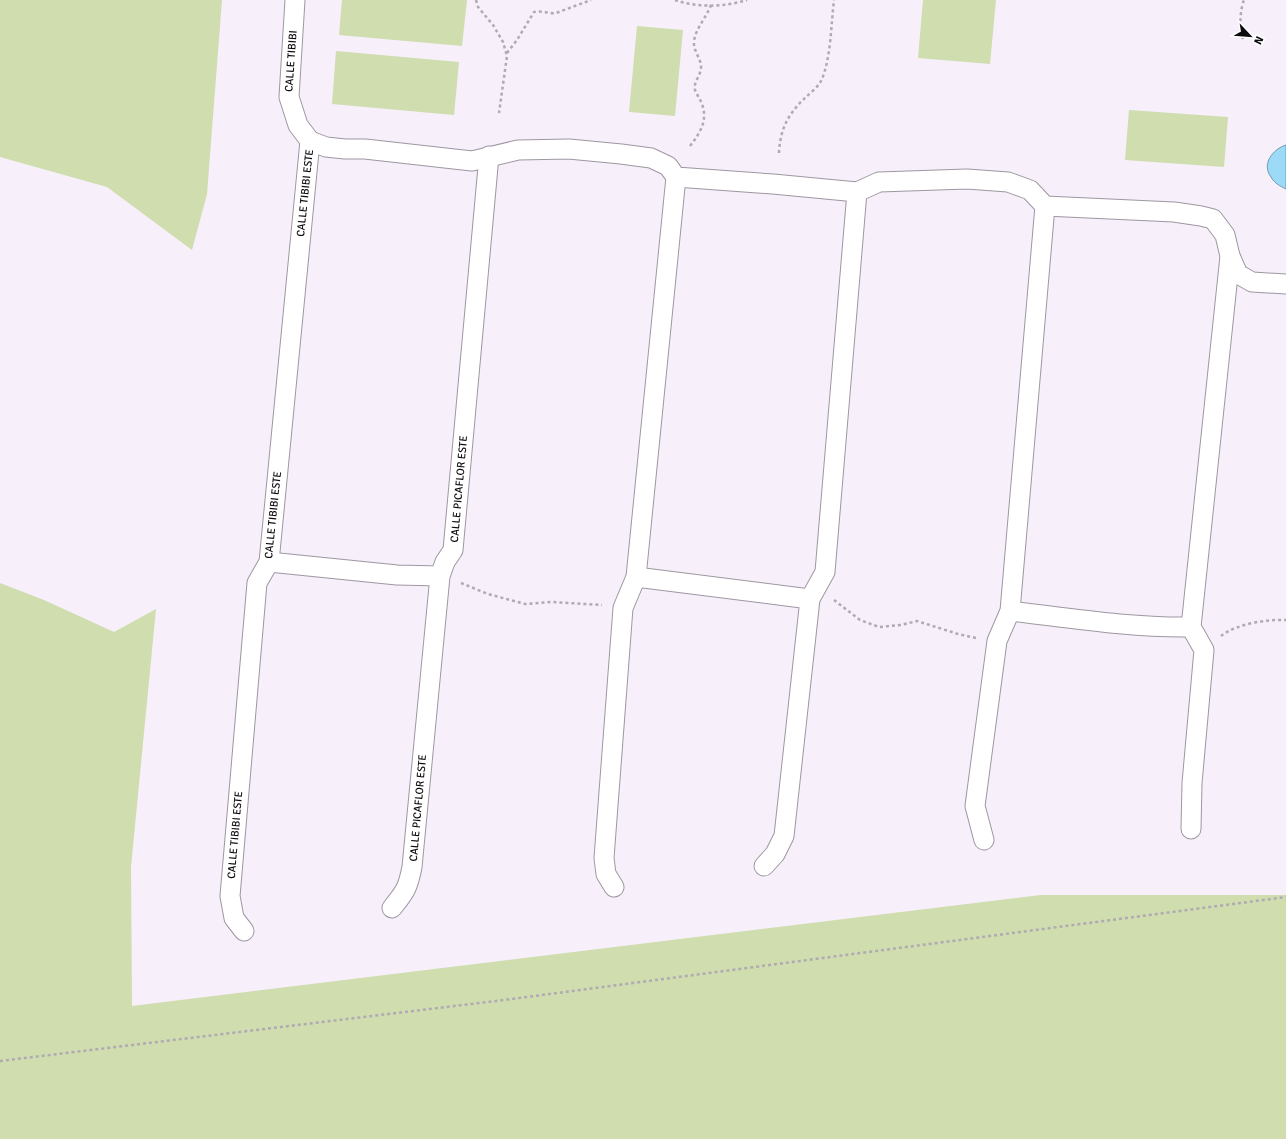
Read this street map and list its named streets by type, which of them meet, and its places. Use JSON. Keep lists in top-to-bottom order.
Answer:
{
  "streets": {
    "street": ["CALLE TIBIBI", "CALLE TIBIBI ESTE", "CALLE PICAFLOR ESTE"]
  },
  "crossings": [
    ["CALLE TIBIBI", "CALLE TIBIBI ESTE"]
  ],
  "north": "bottom right"
}
